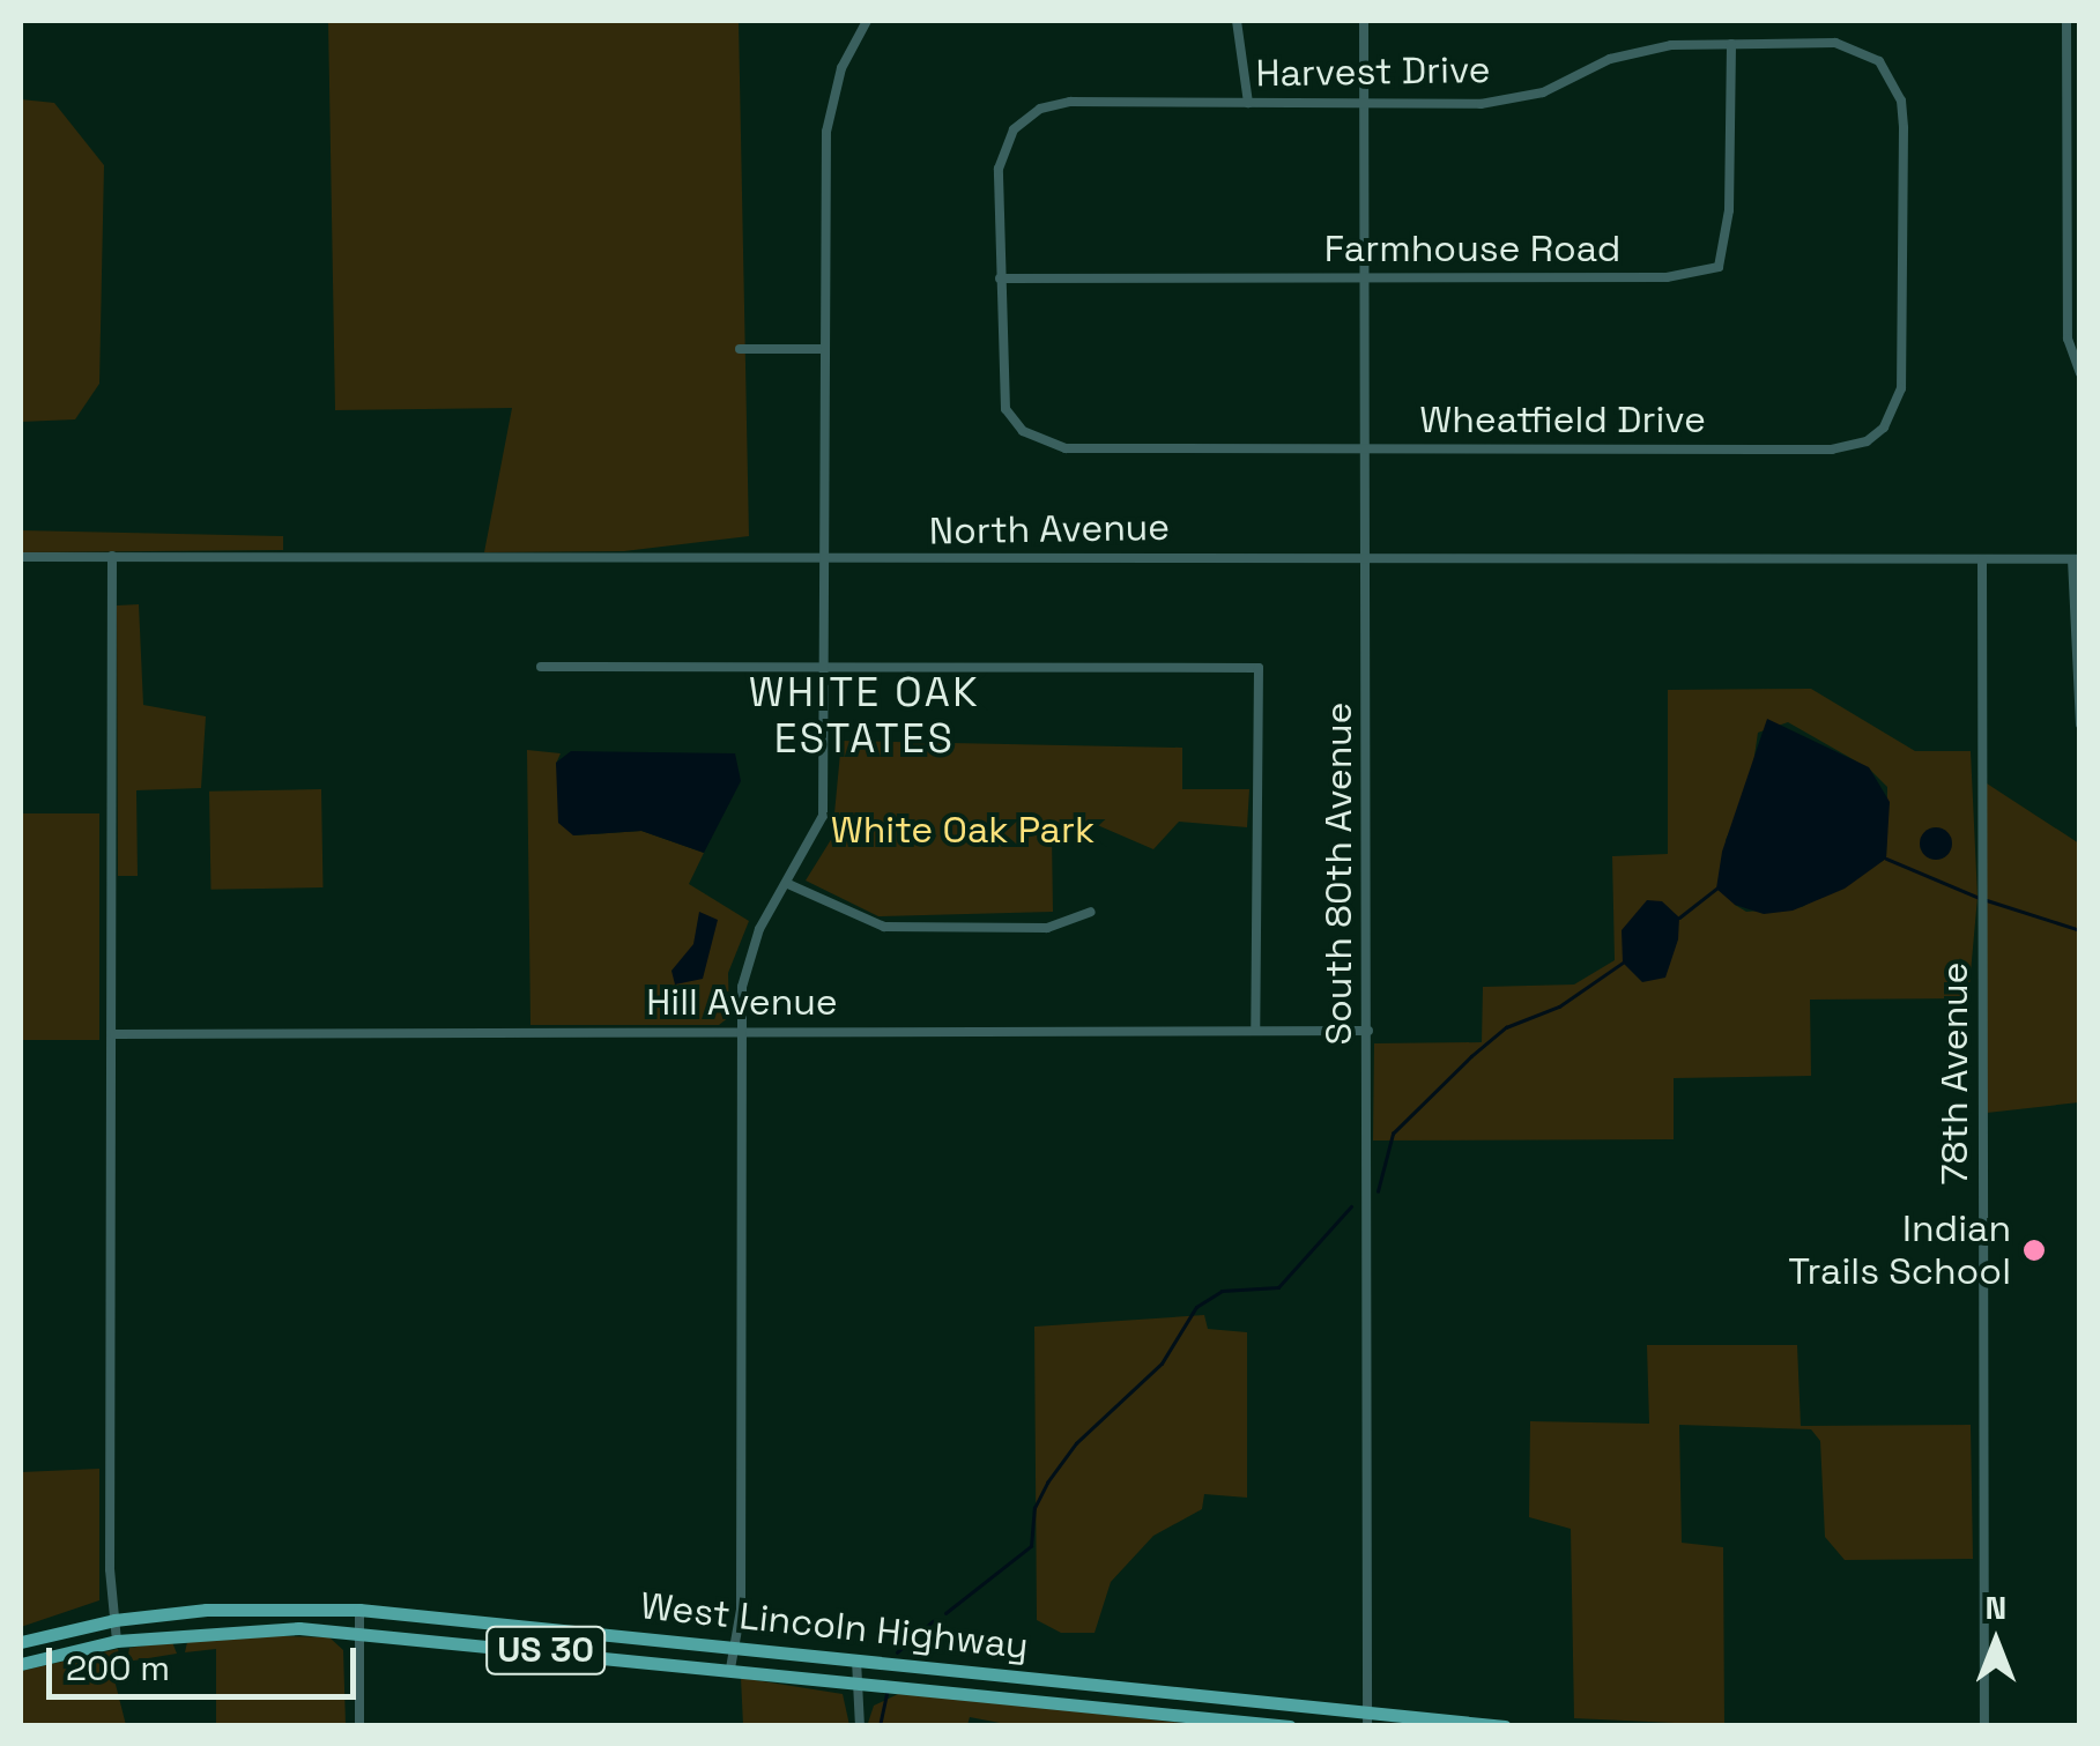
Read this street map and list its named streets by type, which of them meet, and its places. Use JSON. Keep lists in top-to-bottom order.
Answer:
{
  "streets": {
    "main road": ["West Lincoln Highway", "US 30"],
    "street": [
      "Harvest Drive",
      "Farmhouse Road",
      "Wheatfield Drive",
      "North Avenue",
      "South 80th Avenue",
      "Hill Avenue",
      "78th Avenue"
    ]
  },
  "crossings": [
    ["Harvest Drive", "Farmhouse Road"],
    ["Harvest Drive", "Wheatfield Drive"],
    ["Harvest Drive", "South 80th Avenue"],
    ["Farmhouse Road", "Wheatfield Drive"],
    ["Farmhouse Road", "South 80th Avenue"],
    ["Wheatfield Drive", "South 80th Avenue"],
    ["North Avenue", "South 80th Avenue"],
    ["North Avenue", "78th Avenue"],
    ["South 80th Avenue", "Hill Avenue"],
    ["South 80th Avenue", "West Lincoln Highway"]
  ],
  "districts": ["WHITE OAK ESTATES"],
  "parks": ["White Oak Park"],
  "places": ["Indian Trails School"],
  "scale_bar": "200 m",
  "north": "top"
}
